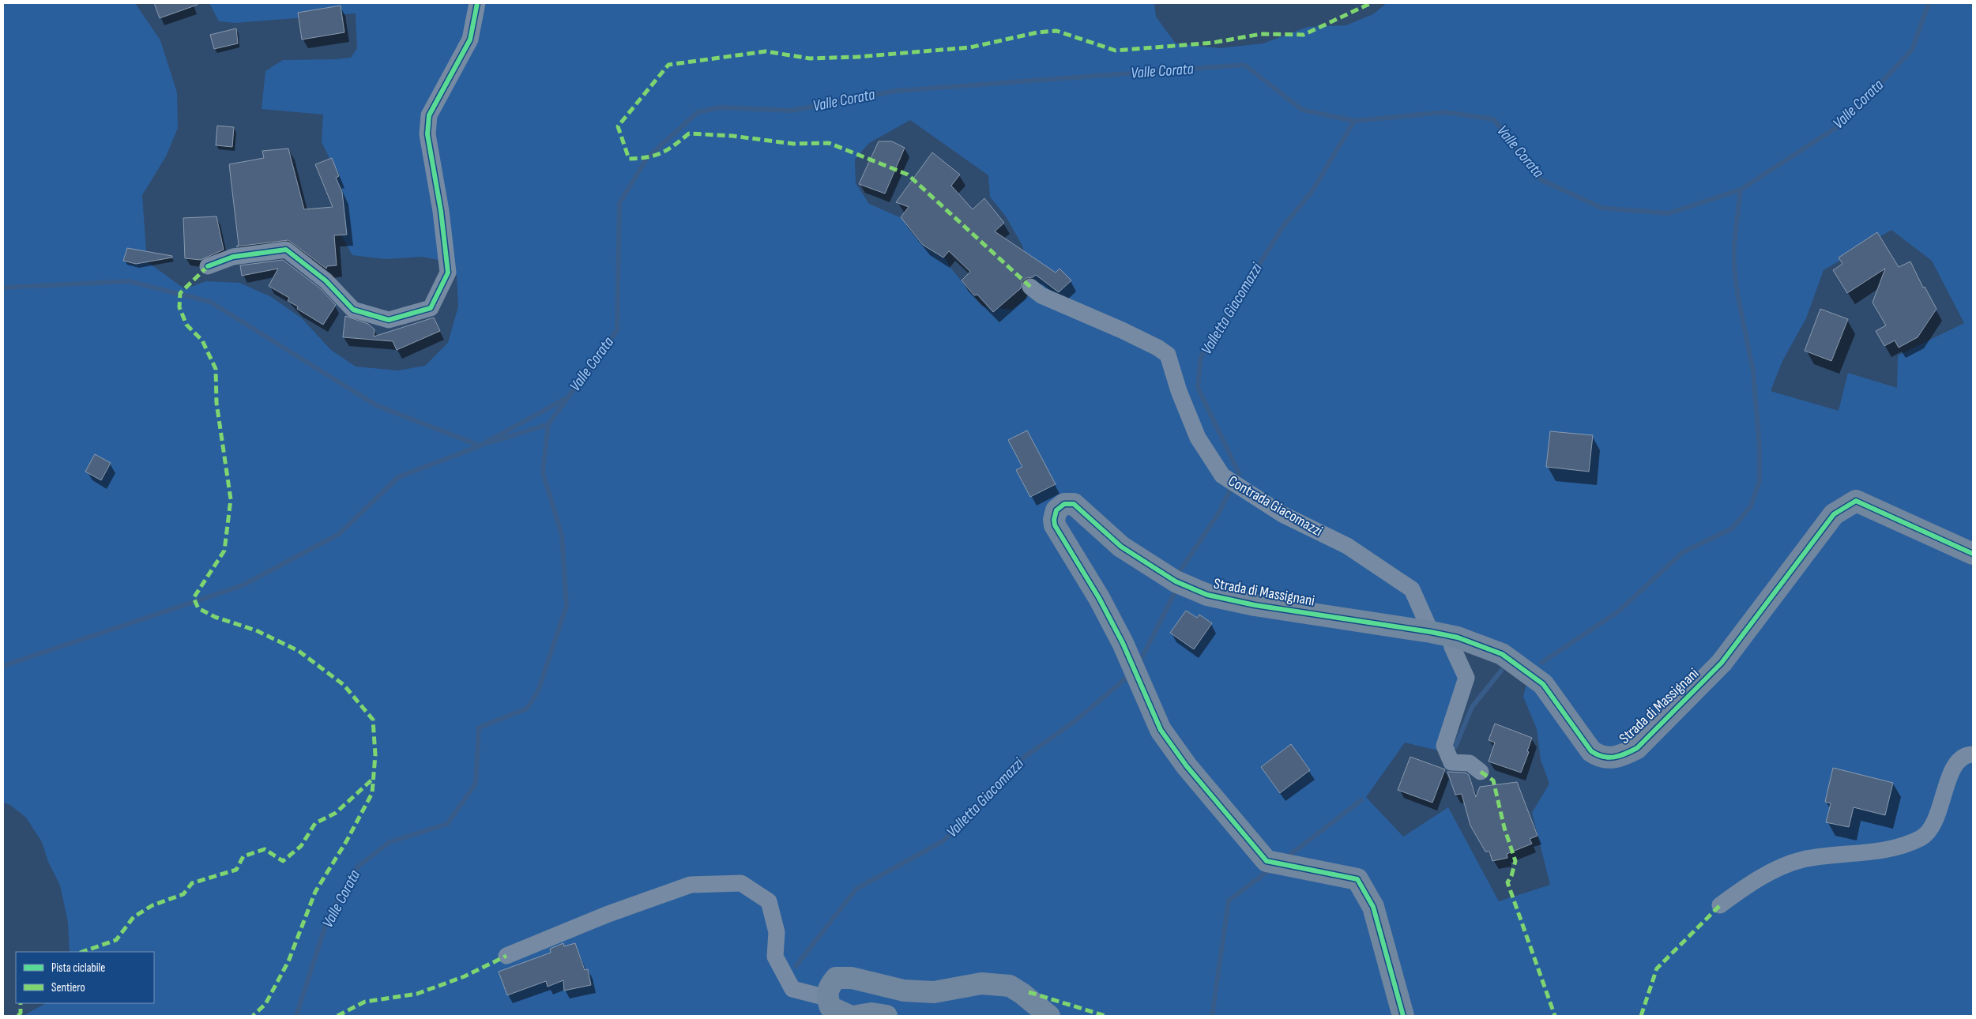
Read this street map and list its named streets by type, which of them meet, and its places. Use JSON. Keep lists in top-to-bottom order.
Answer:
{
  "streets": {
    "street": ["Contrada Giacomazzi", "Strada di Massignani"]
  },
  "crossings": [
    ["Contrada Giacomazzi", "Strada di Massignani"]
  ],
  "water": ["Valle Corata", "Valletta Giacomazzi"],
  "legend": ["Pista ciclabile", "Sentiero"]
}
